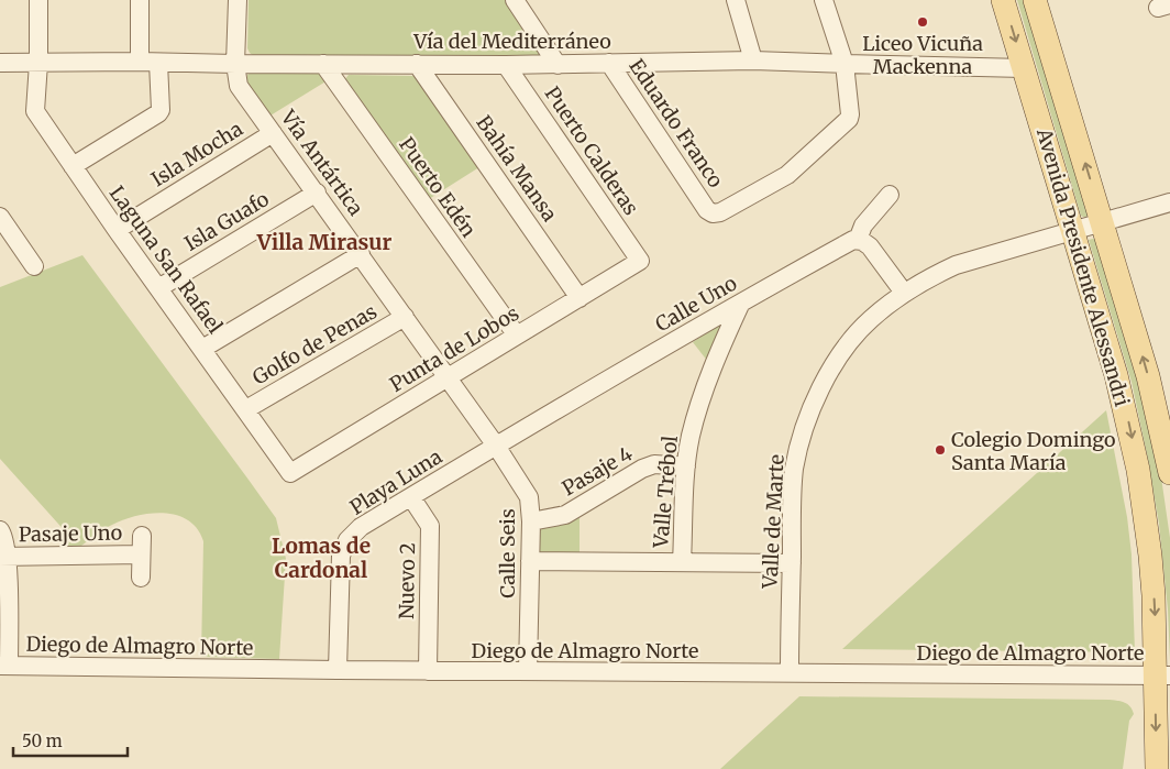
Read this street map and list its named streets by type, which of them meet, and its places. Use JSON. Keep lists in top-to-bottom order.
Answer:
{
  "streets": {
    "main road": ["Avenida Presidente Alessandri"],
    "street": [
      "Vía del Mediterráneo",
      "Eduardo Franco",
      "Puerto Calderas",
      "Isla Mocha",
      "Vía Antártica",
      "Bahía Mansa",
      "Puerto Edén",
      "Isla Guafo",
      "Laguna San Rafael",
      "Calle Uno",
      "Golfo de Penas",
      "Punta de Lobos",
      "Pasaje 4",
      "Playa Luna",
      "Valle Trébol",
      "Valle de Marte",
      "Pasaje Uno",
      "Calle Seis",
      "Nuevo 2",
      "Diego de Almagro Norte"
    ]
  },
  "crossings": [
    ["Vía del Mediterráneo", "Eduardo Franco"],
    ["Vía del Mediterráneo", "Puerto Calderas"],
    ["Vía del Mediterráneo", "Vía Antártica"],
    ["Vía del Mediterráneo", "Bahía Mansa"],
    ["Vía del Mediterráneo", "Puerto Edén"],
    ["Vía del Mediterráneo", "Laguna San Rafael"],
    ["Vía del Mediterráneo", "Avenida Presidente Alessandri"],
    ["Puerto Calderas", "Punta de Lobos"],
    ["Isla Mocha", "Vía Antártica"],
    ["Isla Mocha", "Laguna San Rafael"],
    ["Vía Antártica", "Isla Guafo"],
    ["Vía Antártica", "Calle Uno"],
    ["Vía Antártica", "Golfo de Penas"],
    ["Vía Antártica", "Punta de Lobos"],
    ["Vía Antártica", "Playa Luna"],
    ["Vía Antártica", "Calle Seis"],
    ["Bahía Mansa", "Punta de Lobos"],
    ["Puerto Edén", "Punta de Lobos"],
    ["Isla Guafo", "Laguna San Rafael"],
    ["Laguna San Rafael", "Golfo de Penas"],
    ["Laguna San Rafael", "Punta de Lobos"],
    ["Avenida Presidente Alessandri", "Valle de Marte"],
    ["Avenida Presidente Alessandri", "Diego de Almagro Norte"],
    ["Calle Uno", "Playa Luna"],
    ["Calle Uno", "Valle Trébol"],
    ["Calle Uno", "Calle Seis"],
    ["Pasaje 4", "Valle Trébol"],
    ["Pasaje 4", "Calle Seis"],
    ["Playa Luna", "Calle Seis"],
    ["Playa Luna", "Nuevo 2"],
    ["Playa Luna", "Diego de Almagro Norte"],
    ["Valle de Marte", "Diego de Almagro Norte"],
    ["Calle Seis", "Diego de Almagro Norte"],
    ["Nuevo 2", "Diego de Almagro Norte"]
  ],
  "districts": ["Villa Mirasur", "Lomas de Cardonal"],
  "places": ["Liceo Vicuña Mackenna", "Colegio Domingo Santa María"],
  "scale_bar": "50 m"
}
